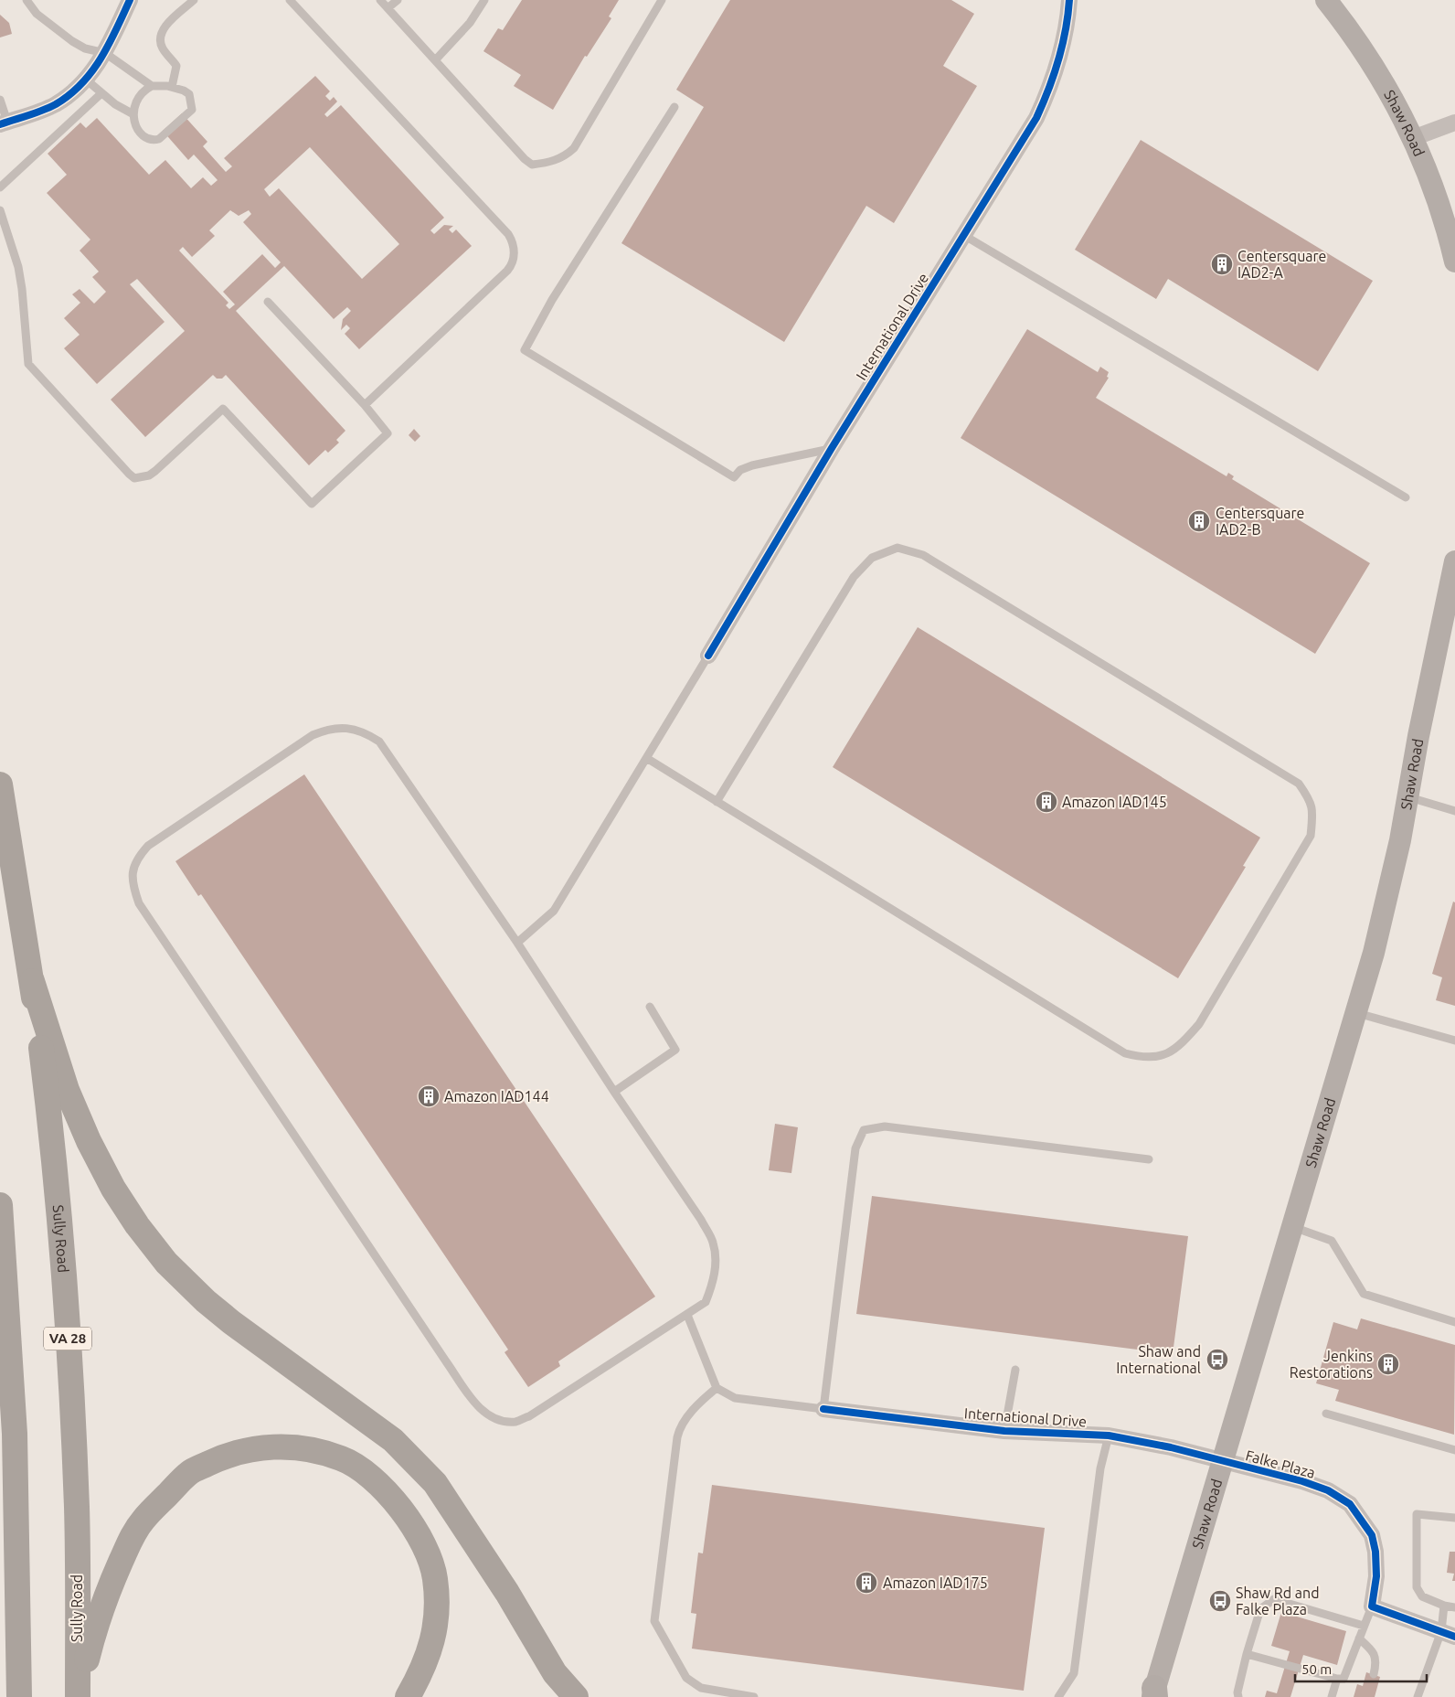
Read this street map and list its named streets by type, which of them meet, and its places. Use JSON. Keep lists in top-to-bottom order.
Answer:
{
  "streets": {
    "highway": ["Sully Road", "VA 28"],
    "main road": ["Shaw Road"],
    "street": ["International Drive", "Falke Plaza"]
  },
  "crossings": [
    ["Shaw Road", "International Drive"],
    ["Shaw Road", "Falke Plaza"],
    ["International Drive", "Falke Plaza"]
  ],
  "places": {
    "building": [
      "Centersquare IAD2-A",
      "Centersquare IAD2-B",
      "Amazon IAD145",
      "Amazon IAD144",
      "Jenkins Restorations",
      "Amazon IAD175"
    ],
    "bus stop": ["Shaw and International", "Shaw Rd and Falke Plaza"]
  },
  "scale_bar": "50 m"
}
